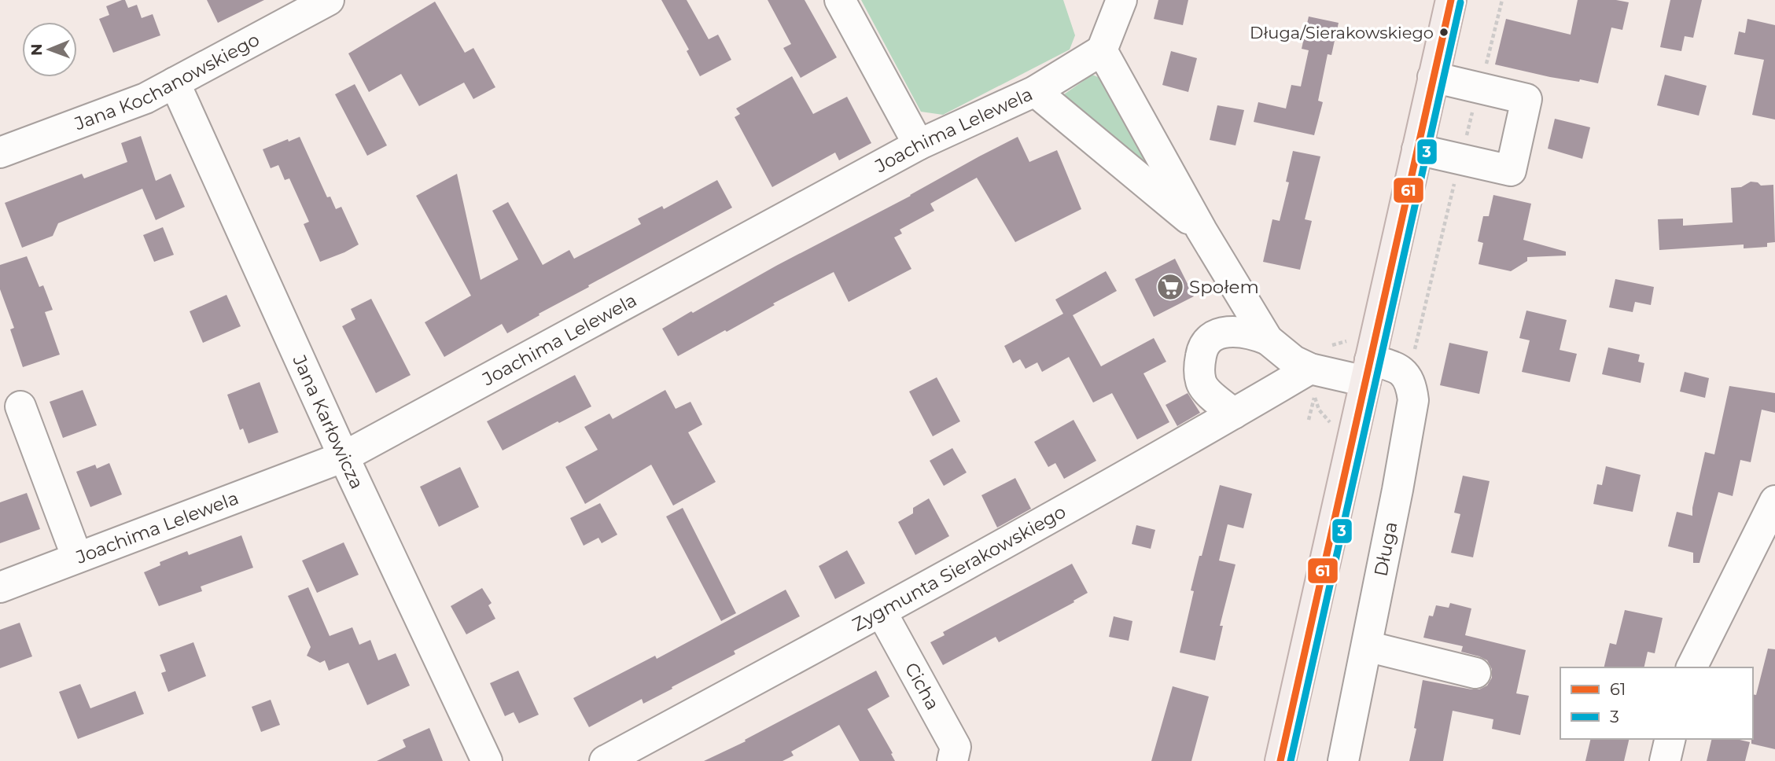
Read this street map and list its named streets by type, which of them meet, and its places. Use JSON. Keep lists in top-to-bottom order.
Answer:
{
  "streets": {
    "street": [
      "Jana Kochanowskiego",
      "Joachima Lelewela",
      "Jana Karłowicza",
      "Długa",
      "Zygmunta Sierakowskiego",
      "Cicha"
    ]
  },
  "crossings": [
    ["Jana Kochanowskiego", "Jana Karłowicza"],
    ["Joachima Lelewela", "Jana Karłowicza"],
    ["Zygmunta Sierakowskiego", "Cicha"]
  ],
  "places": {
    "other": ["Długa/Sierakowskiego"],
    "supermarket": ["Społem"]
  },
  "lines": ["transit line 61", "transit line 3"],
  "legend": ["61", "3"],
  "north": "left"
}
